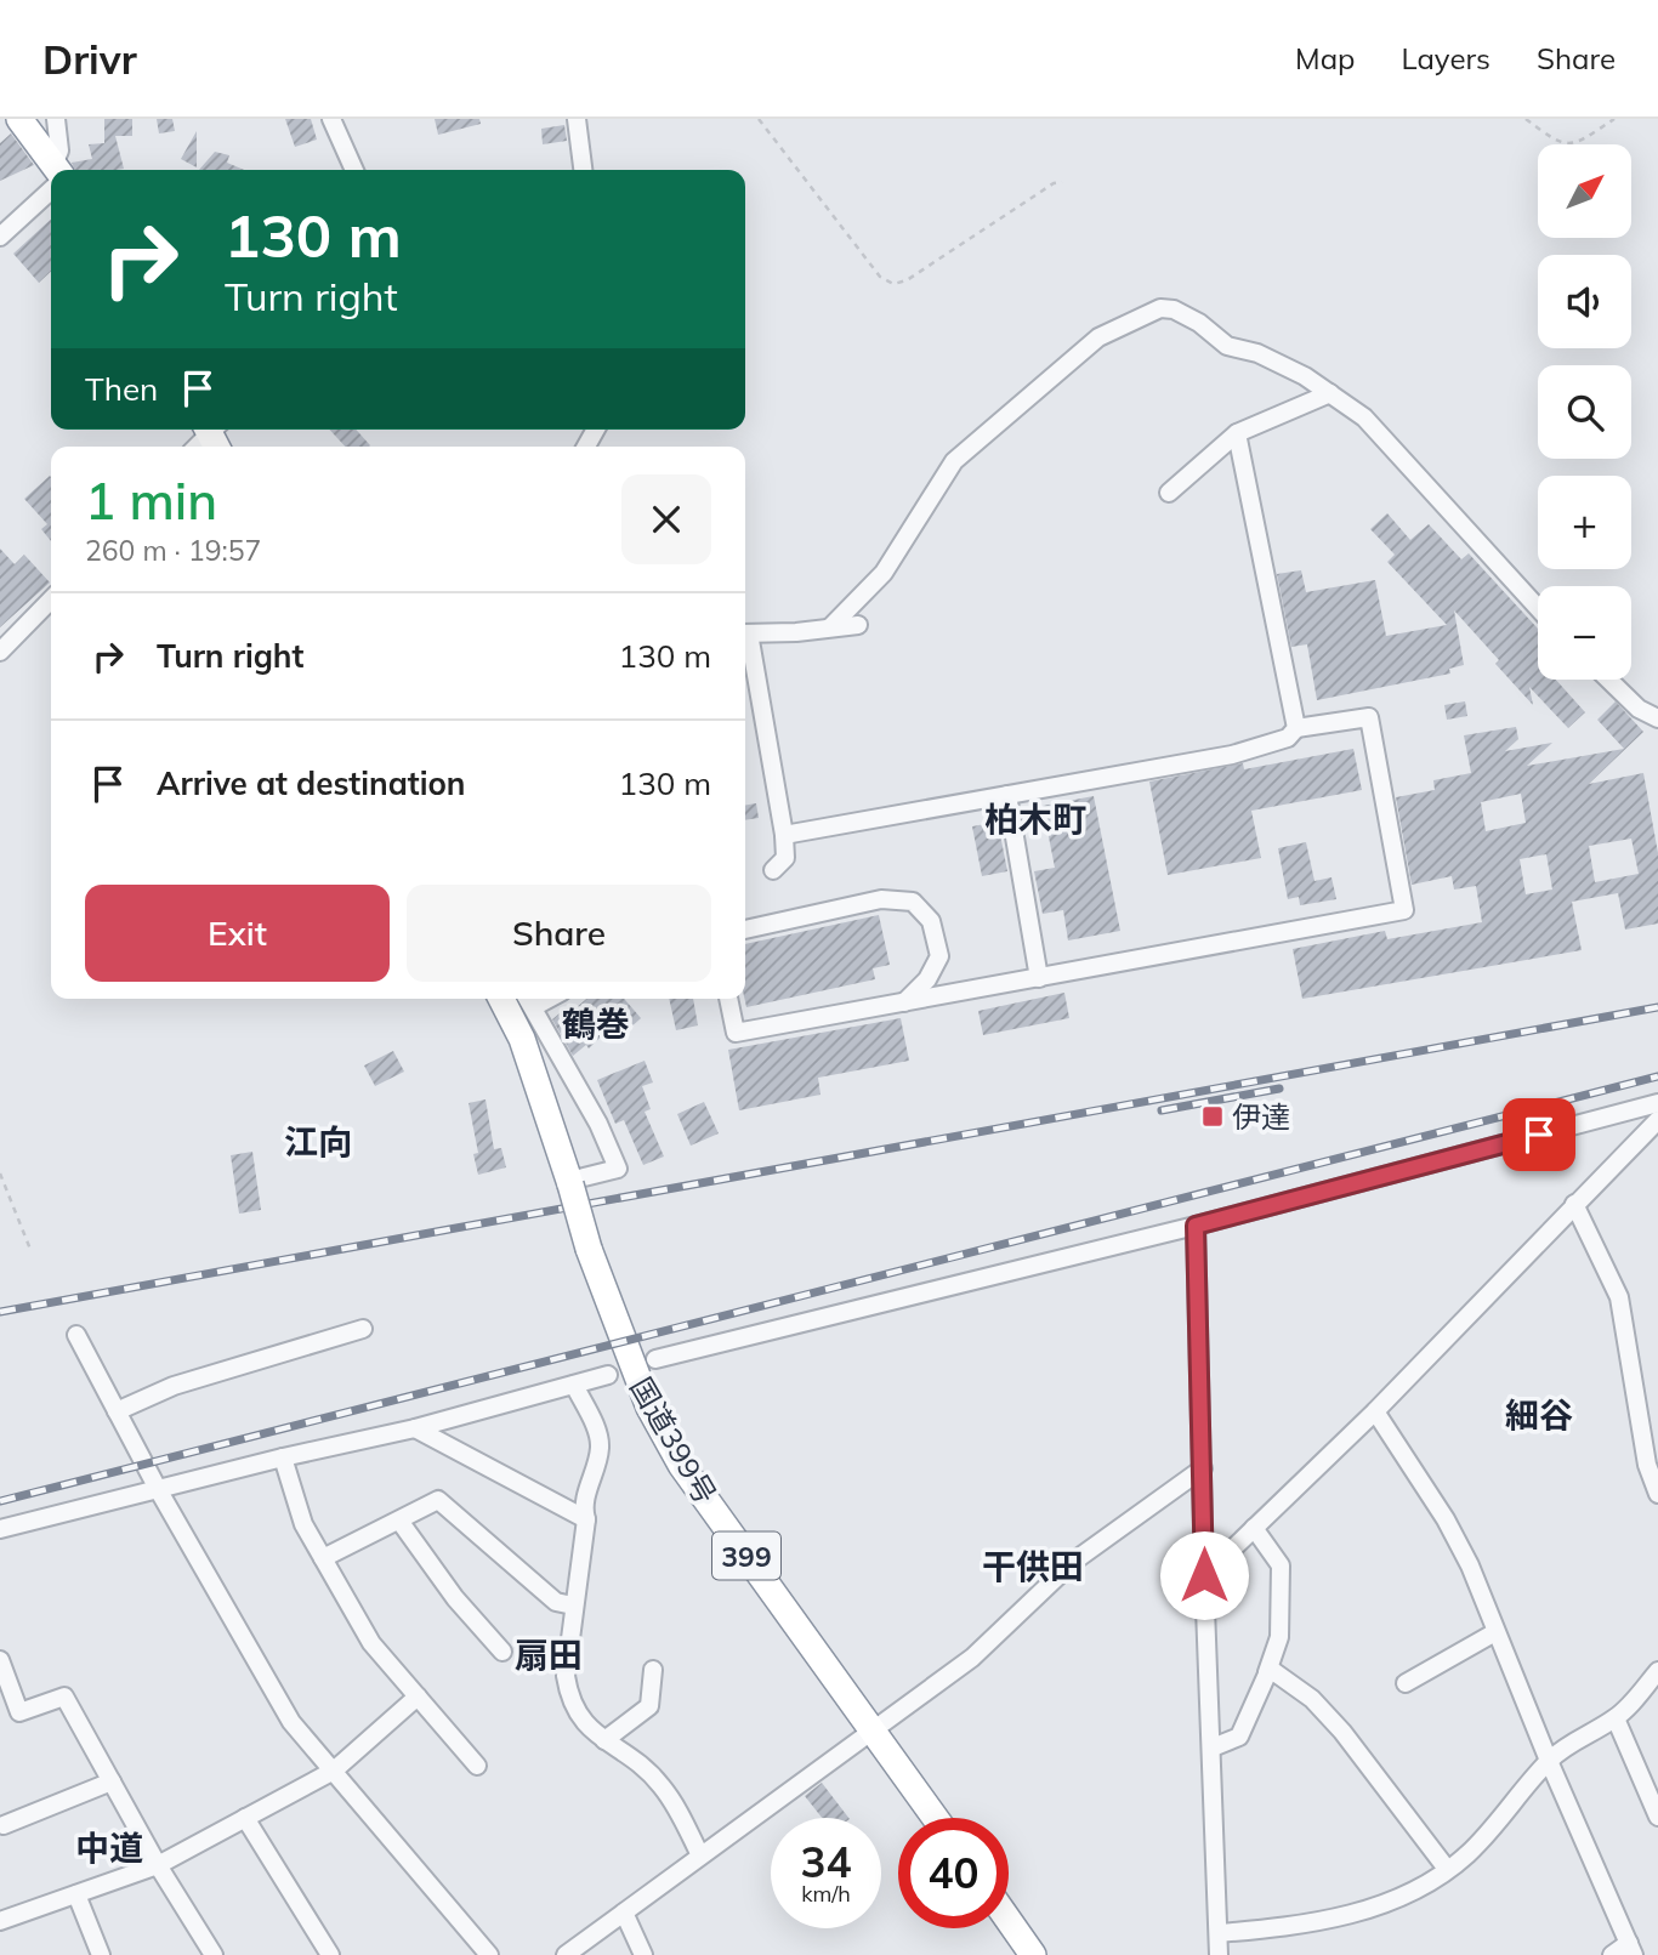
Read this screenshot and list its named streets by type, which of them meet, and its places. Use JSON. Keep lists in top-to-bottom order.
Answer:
{
  "streets": {
    "highway": ["国道399号", "399"]
  },
  "districts": [
    "柏木町",
    "鶴巻",
    "江向",
    "細谷",
    "干供田",
    "扇田",
    "中道"
  ],
  "places": {
    "transit": ["伊達"]
  },
  "north": "top right",
  "page": {
    "header": "Drivr",
    "nav": ["Map", "Layers", "Share"],
    "map_buttons": ["+", "−"],
    "turn": ["130 m", "Turn right"],
    "then": "Then",
    "heading": ["1 min", "260 m · 19:57"],
    "list": [
      {
        "name": "Turn right",
        "value": "130 m"
      },
      {
        "name": "Arrive at destination",
        "value": "130 m"
      }
    ],
    "buttons": ["Exit", "Share"],
    "speed": "34 km/h",
    "limit": "40"
  }
}
